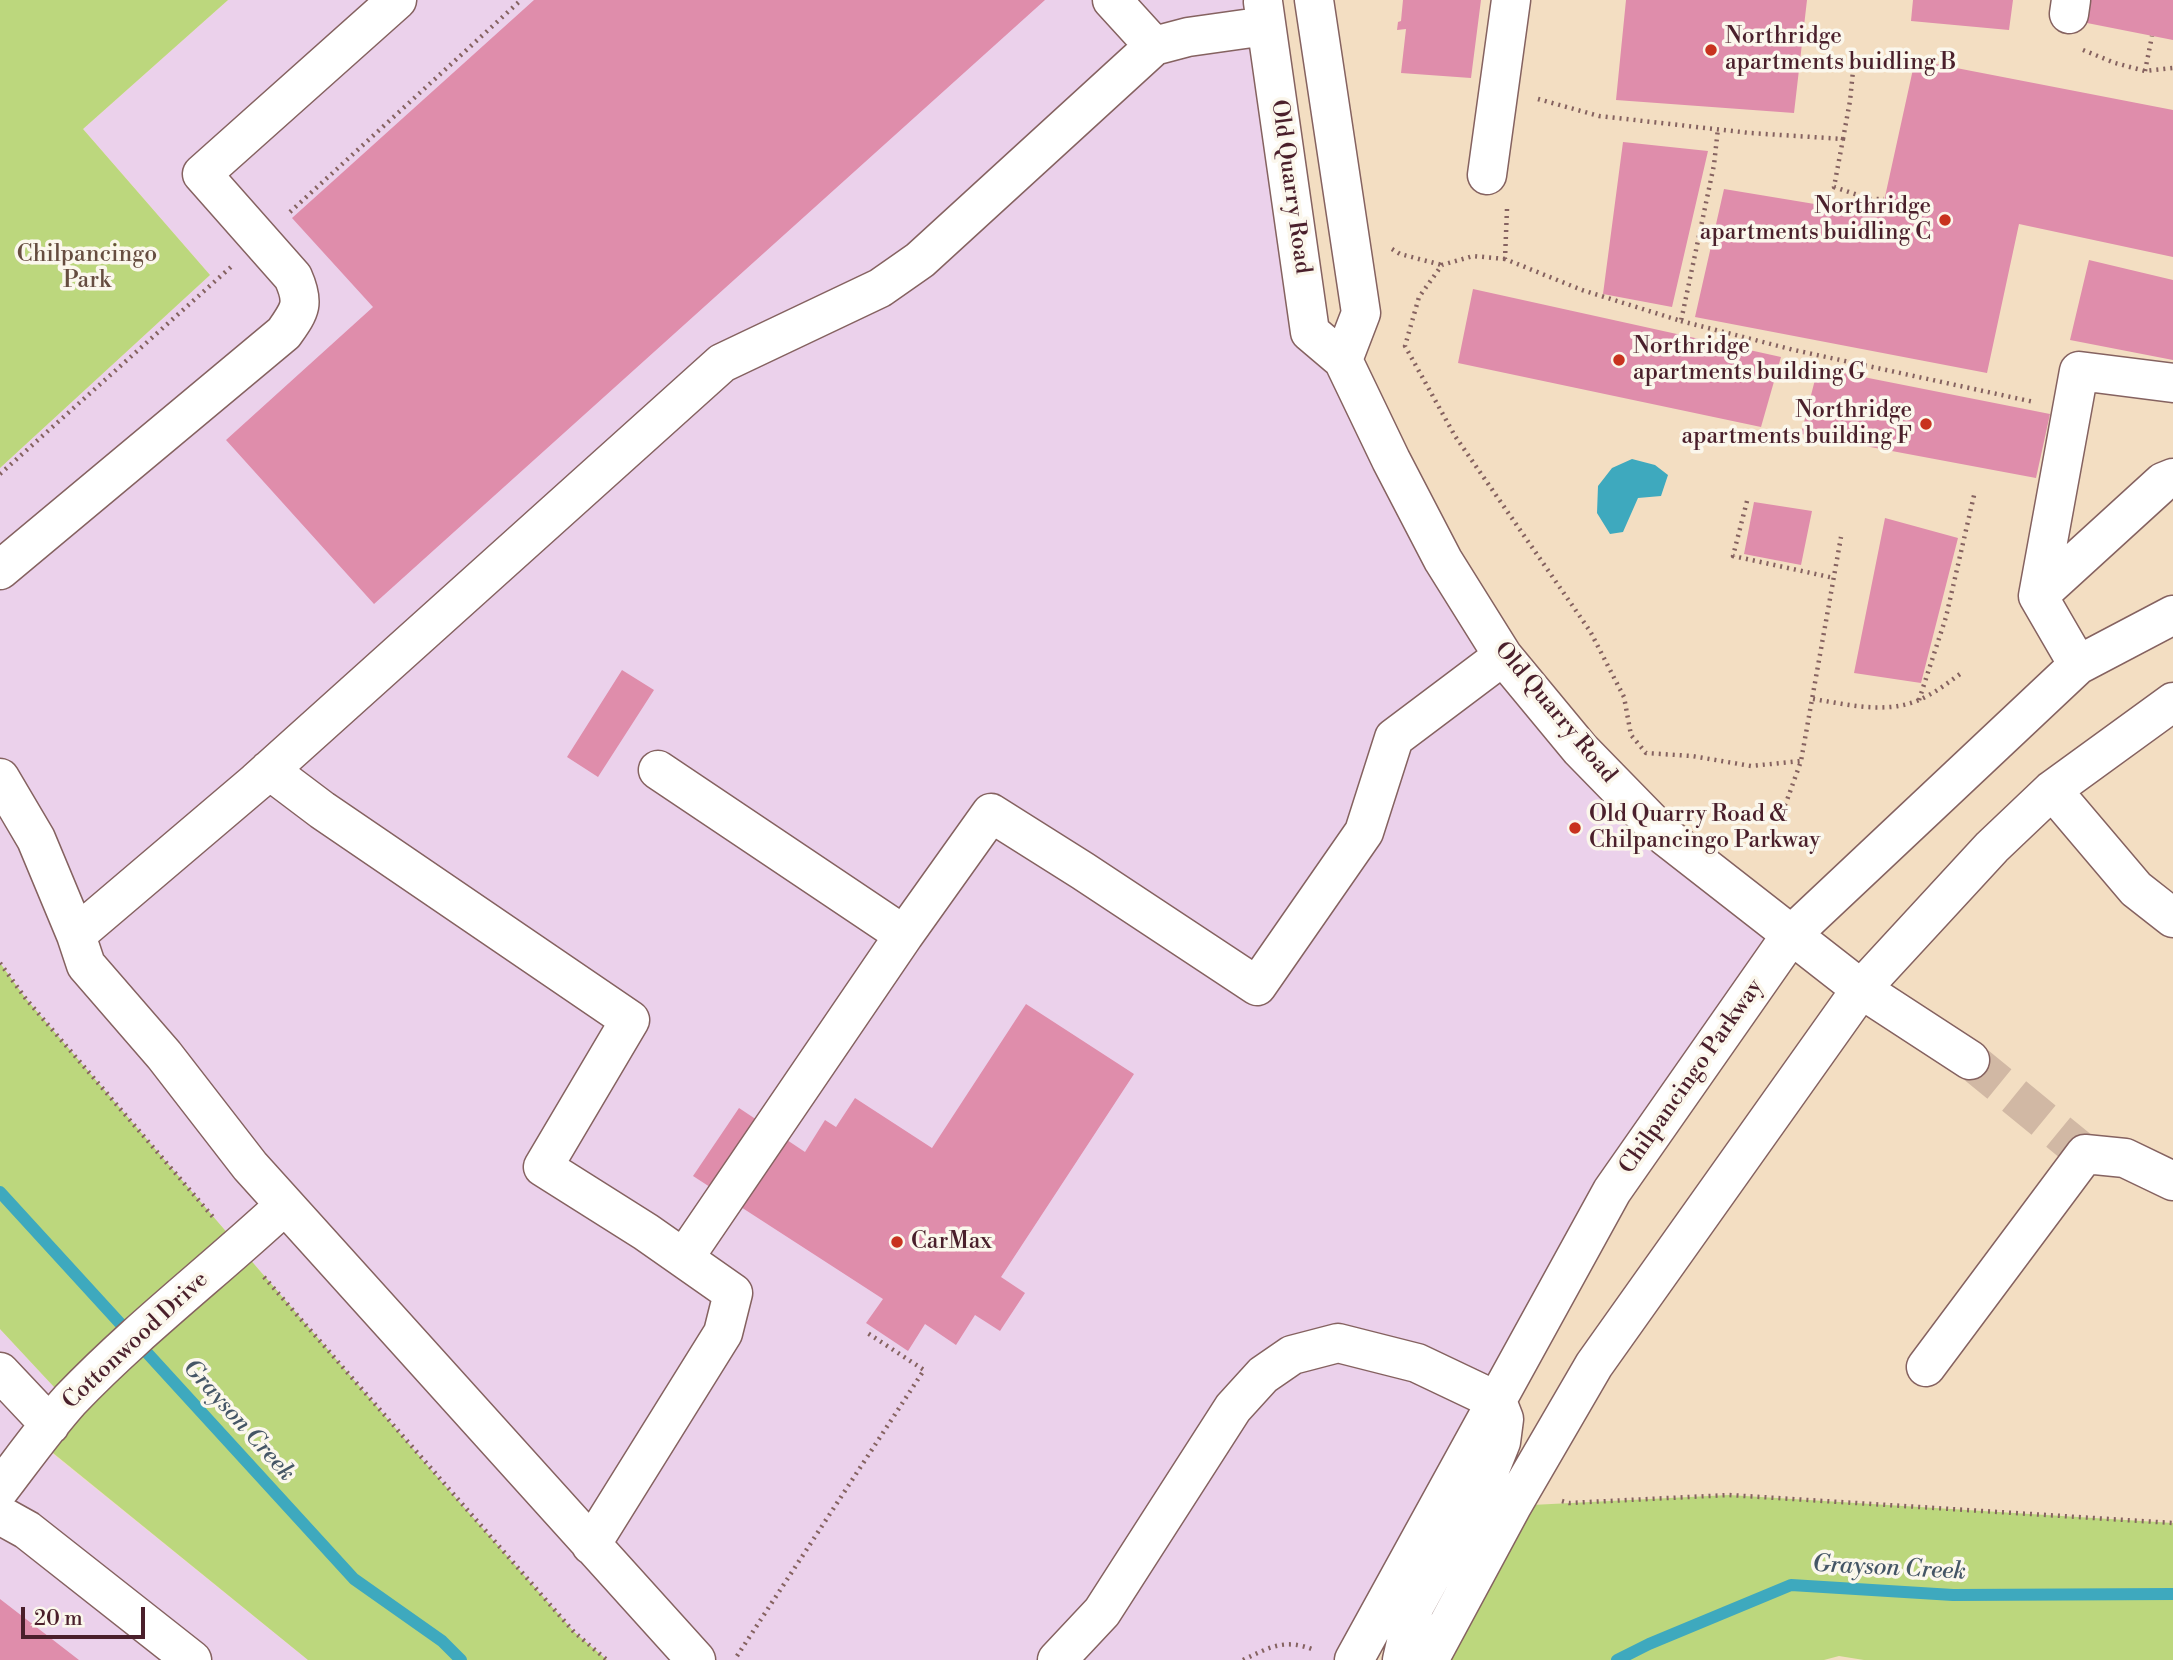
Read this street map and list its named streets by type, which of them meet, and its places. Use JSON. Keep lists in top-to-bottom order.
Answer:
{
  "streets": {
    "street": ["Old Quarry Road", "Chilpancingo Parkway", "Cottonwood Drive"]
  },
  "crossings": [
    ["Old Quarry Road", "Chilpancingo Parkway"]
  ],
  "water": ["Grayson Creek"],
  "parks": ["Chilpancingo Park"],
  "places": [
    "Northridge apartments buidling B",
    "Northridge apartments buidling C",
    "Northridge apartments building G",
    "Northridge apartments building F",
    "Old Quarry Road & Chilpancingo Parkway",
    "CarMax"
  ],
  "scale_bar": "20 m"
}
